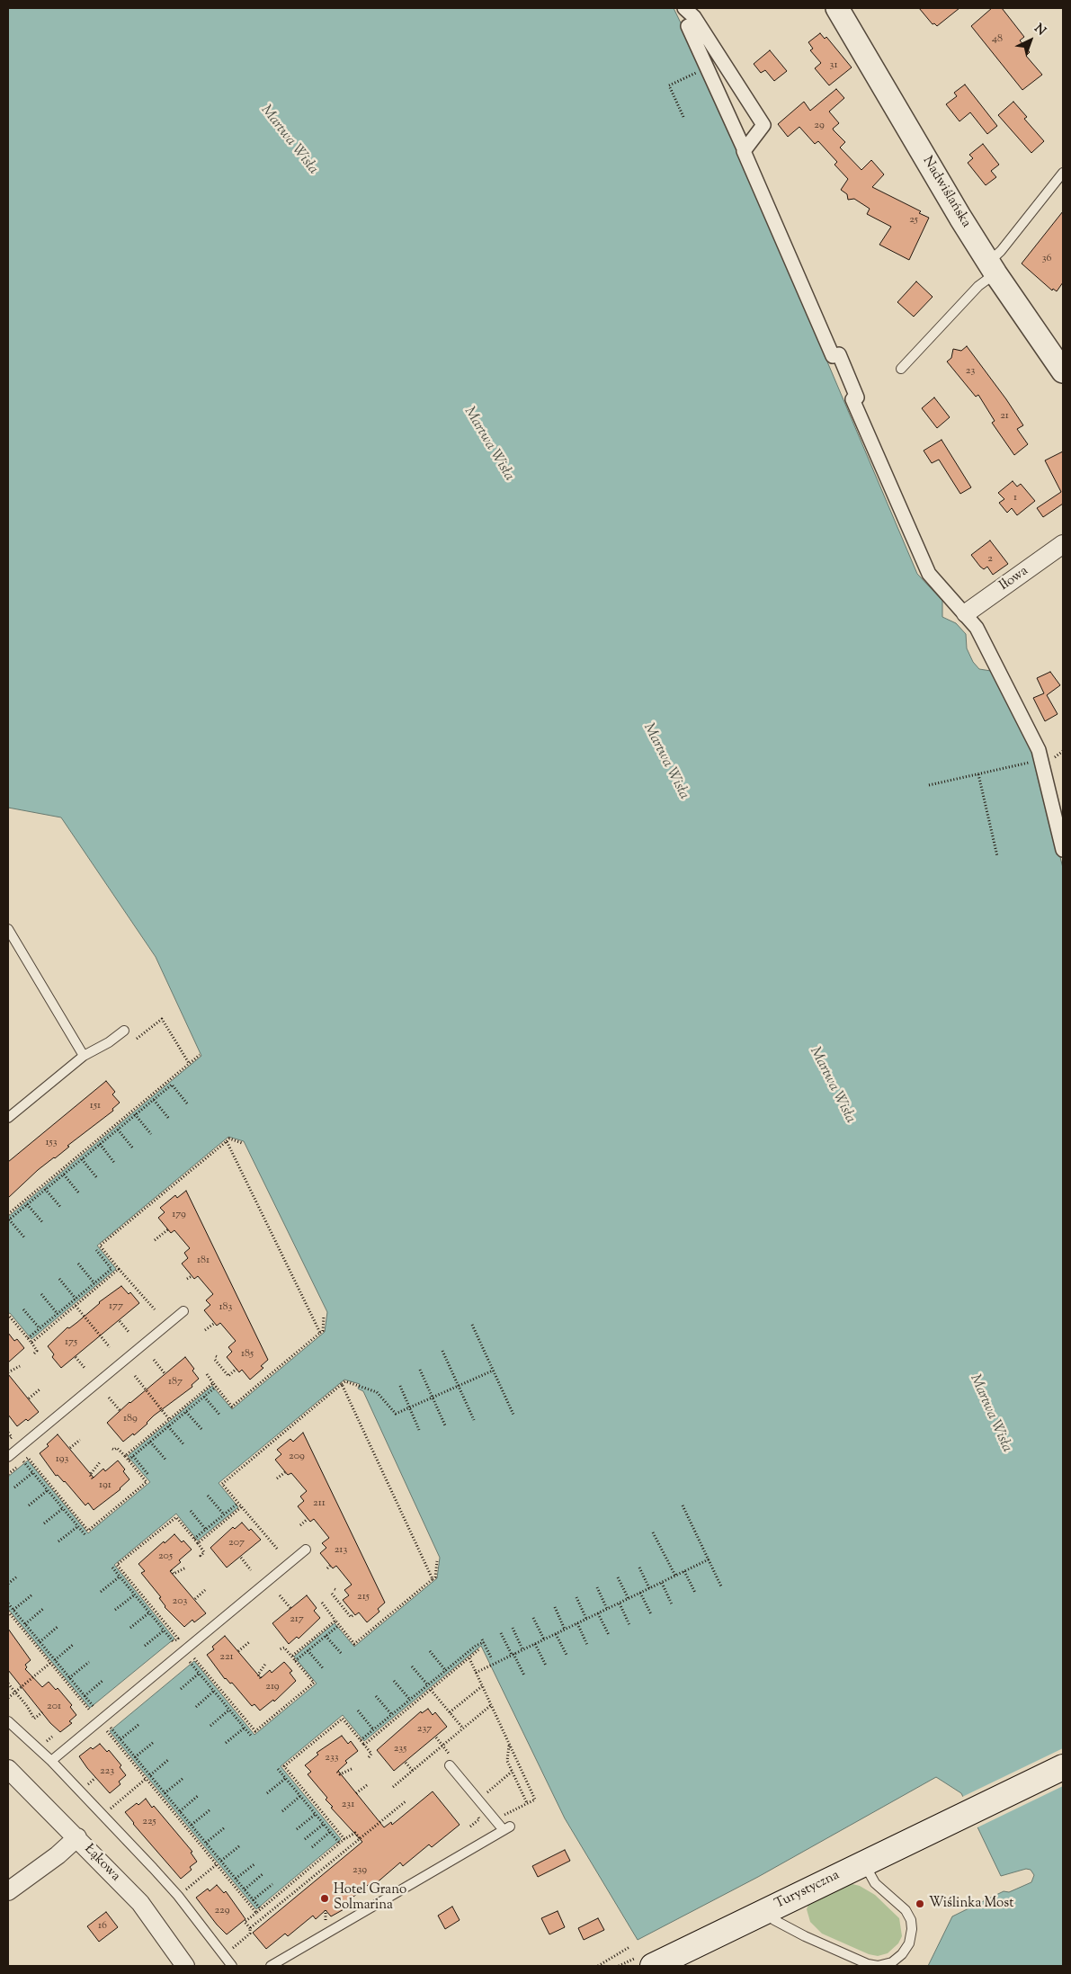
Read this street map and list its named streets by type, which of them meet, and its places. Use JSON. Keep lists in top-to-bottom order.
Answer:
{
  "streets": {
    "main road": ["Turystyczna"],
    "street": ["Nadwiślańska", "Iłowa", "Łąkowa"]
  },
  "water": ["Martwa Wisła"],
  "places": ["Hotel Grano Solmarina", "Wiślinka Most"],
  "house_numbers": [
    "48",
    "31",
    "29",
    "25",
    "36",
    "23",
    "21",
    "1",
    "2",
    "151",
    "153",
    "179",
    "181",
    "177",
    "183",
    "175",
    "185",
    "187",
    "189",
    "209",
    "193",
    "191",
    "211",
    "207",
    "213",
    "205",
    "215",
    "203",
    "217",
    "221",
    "219",
    "201",
    "237",
    "235",
    "233",
    "223",
    "231",
    "225",
    "239",
    "229",
    "16"
  ],
  "north": "top right"
}
